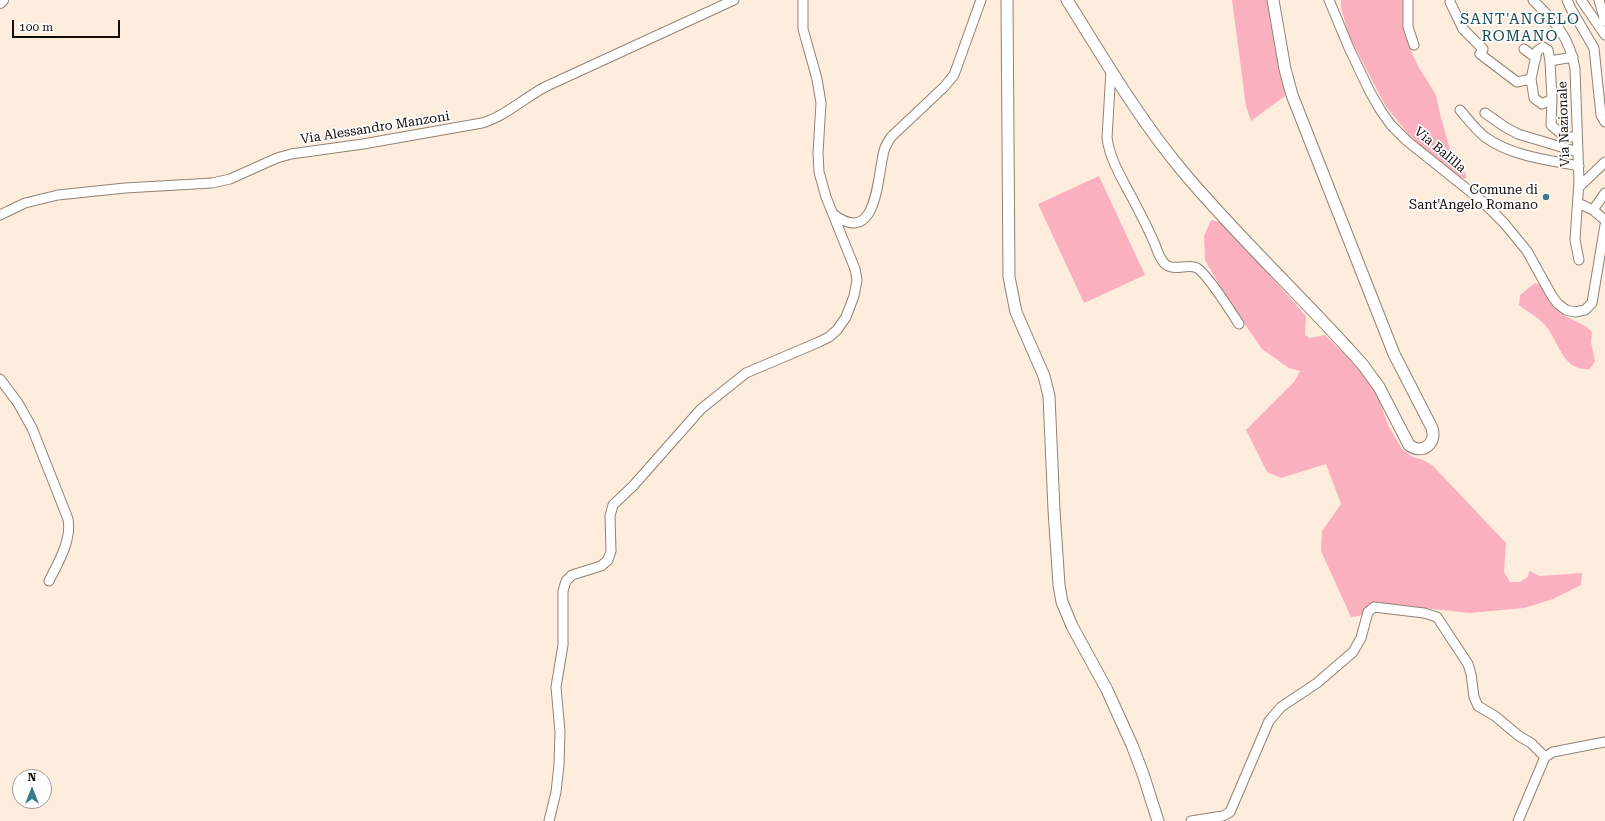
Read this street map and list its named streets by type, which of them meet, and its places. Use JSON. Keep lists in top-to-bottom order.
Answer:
{
  "streets": {
    "street": ["Via Nazionale", "Via Alessandro Manzoni", "Via Balilla"]
  },
  "districts": ["SANT'ANGELO ROMANO"],
  "places": ["Comune di Sant'Angelo Romano"],
  "scale_bar": "100 m",
  "north": "top"
}
